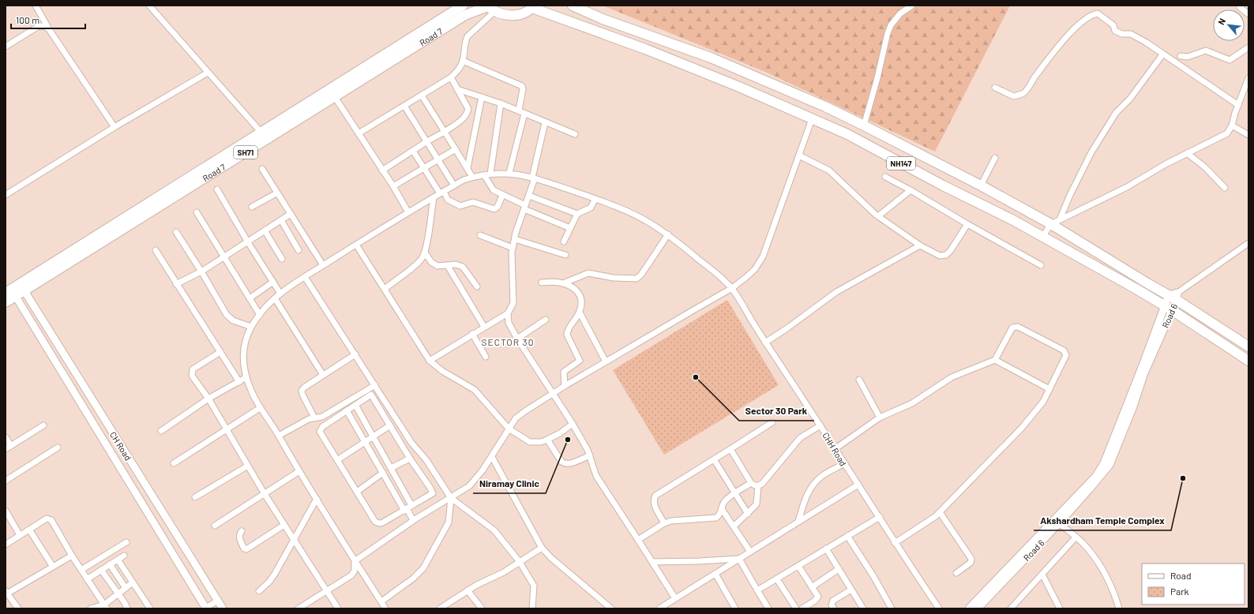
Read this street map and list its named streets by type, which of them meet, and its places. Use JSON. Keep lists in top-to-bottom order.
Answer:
{
  "streets": {
    "main road": ["Road 7", "SH71", "NH147"],
    "street": ["Road 6", "CH Road", "CHH Road"]
  },
  "crossings": [
    ["Road 7", "NH147"],
    ["Road 7", "CH Road"],
    ["NH147", "Road 6"]
  ],
  "districts": ["SECTOR 30"],
  "places": ["Sector 30 Park", "Niramay Clinic", "Akshardham Temple Complex"],
  "legend": ["Road", "Park"],
  "scale_bar": "100 m",
  "north": "top left"
}
